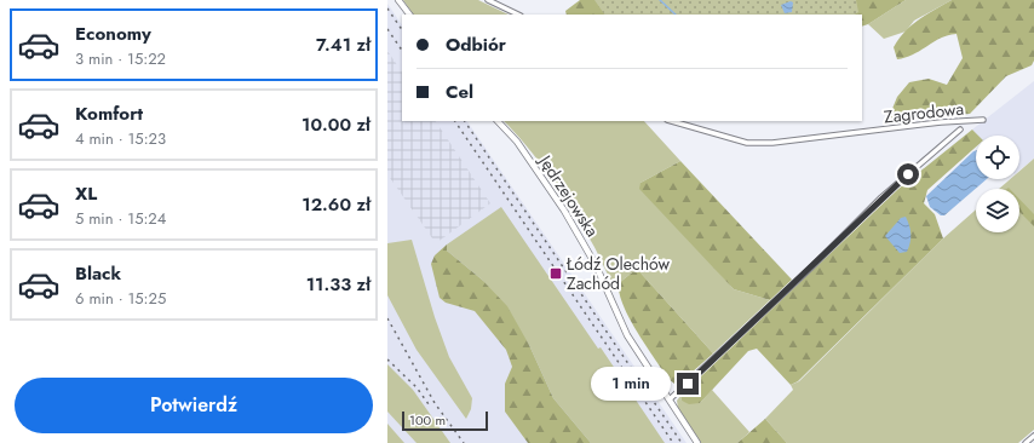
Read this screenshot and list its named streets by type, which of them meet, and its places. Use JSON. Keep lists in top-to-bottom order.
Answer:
{
  "streets": {
    "street": ["Zagrodowa", "Jędrzejowska"]
  },
  "places": {
    "transit": ["Łódź Olechów Zachód"]
  },
  "scale_bar": "100 m",
  "page": {
    "list": [
      {
        "name": "Economy",
        "note": "3 min · 15:22",
        "value": "7.41 zł"
      },
      {
        "name": "Komfort",
        "note": "4 min · 15:23",
        "value": "10.00 zł"
      },
      {
        "name": "XL",
        "note": "5 min · 15:24",
        "value": "12.60 zł"
      },
      {
        "name": "Black",
        "note": "6 min · 15:25",
        "value": "11.33 zł"
      }
    ],
    "banner": ["Odbiór", "Cel"],
    "bubble": "1 min",
    "buttons": "Potwierdź",
    "scale": "100 m"
  }
}
